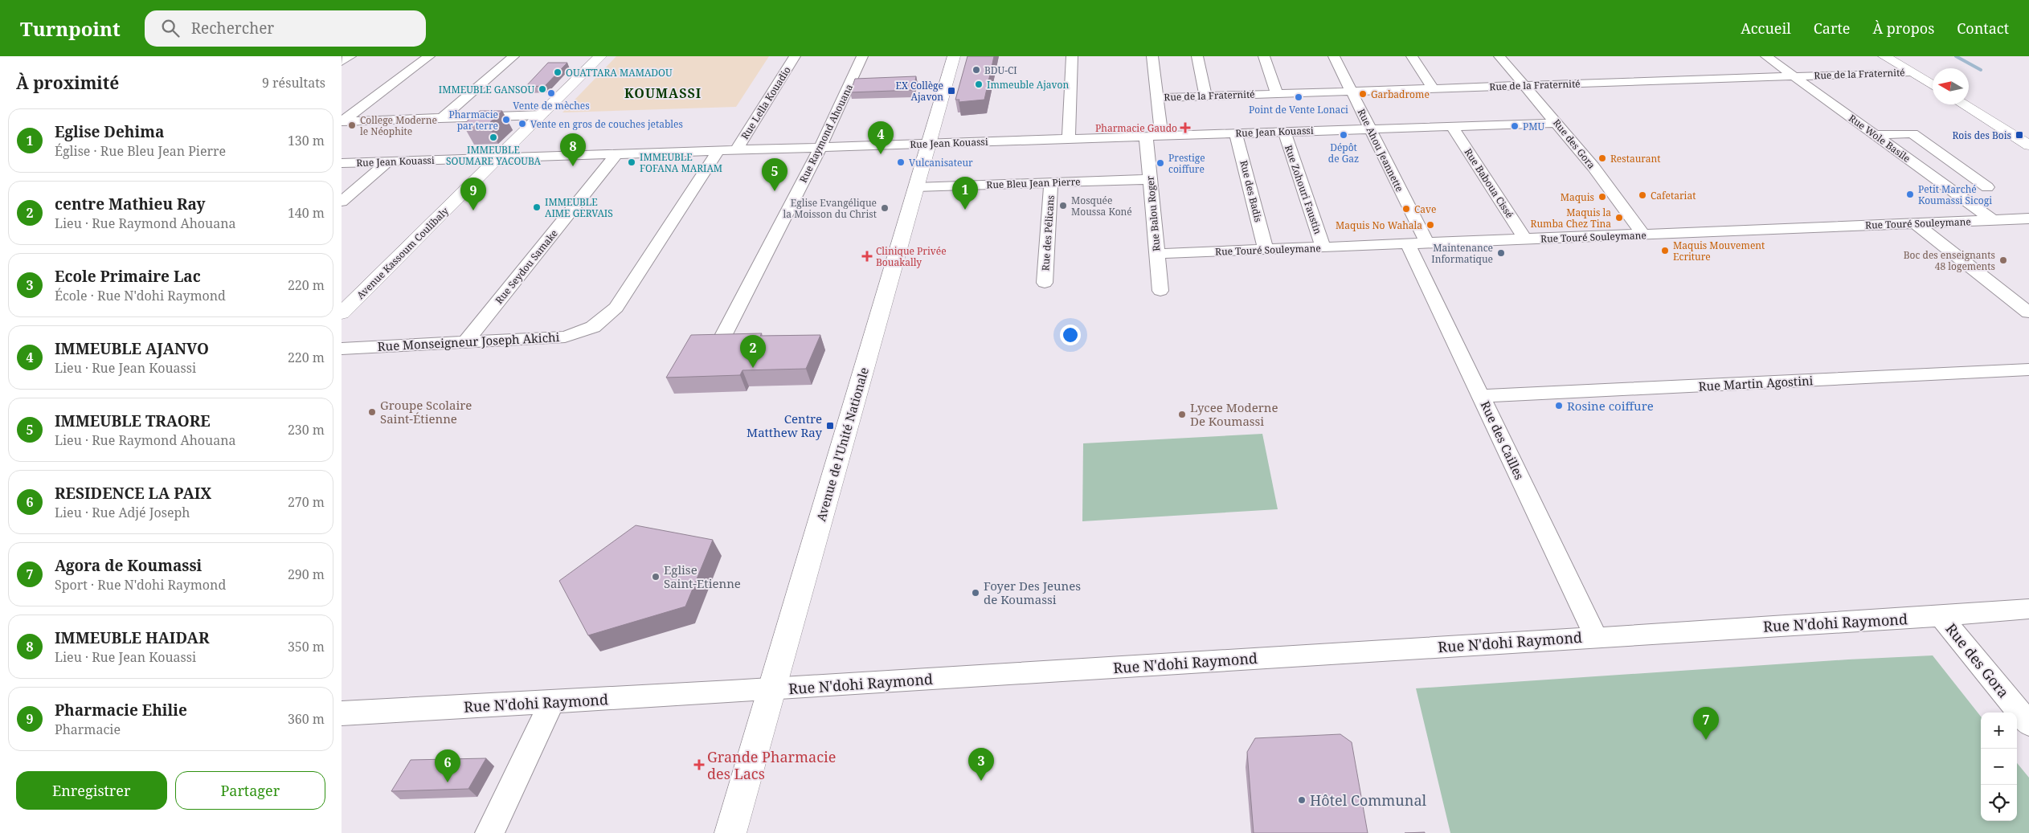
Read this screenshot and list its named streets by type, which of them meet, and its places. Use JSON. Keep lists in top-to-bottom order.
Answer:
{
  "streets": {
    "street": [
      "Rue de la Fraternité",
      "Rue Lella Kouadio",
      "Rue Jean Kouassi",
      "Rue Raymond Ahouana",
      "Rue Wole Basile",
      "Rue des Gora",
      "Rue Ahou Jeannette",
      "Rue Bleu Jean Pierre",
      "Rue Baboua Cissé",
      "Rue Zohouri Faustin",
      "Rue des Badis",
      "Rue Balou Roger",
      "Rue Touré Souleymane",
      "Rue des Pélicans",
      "Avenue Kassoum Coulibaly",
      "Rue Seydou Samake",
      "Rue Monseigneur Joseph Akichi",
      "Rue Martin Agostini",
      "Rue des Cailles",
      "Avenue de l'Unité Nationale",
      "Rue N'dohi Raymond"
    ]
  },
  "crossings": [
    ["Rue de la Fraternité", "Rue Wole Basile"],
    ["Rue de la Fraternité", "Rue des Gora"],
    ["Rue de la Fraternité", "Rue Ahou Jeannette"],
    ["Rue Lella Kouadio", "Rue Jean Kouassi"],
    ["Rue Jean Kouassi", "Rue Raymond Ahouana"],
    ["Rue Jean Kouassi", "Rue des Gora"],
    ["Rue Jean Kouassi", "Rue Ahou Jeannette"],
    ["Rue Jean Kouassi", "Rue Baboua Cissé"],
    ["Rue Jean Kouassi", "Rue Zohouri Faustin"],
    ["Rue Jean Kouassi", "Rue des Badis"],
    ["Rue Jean Kouassi", "Rue Balou Roger"],
    ["Rue Jean Kouassi", "Avenue Kassoum Coulibaly"],
    ["Rue Jean Kouassi", "Rue Seydou Samake"],
    ["Rue Jean Kouassi", "Rue Monseigneur Joseph Akichi"],
    ["Rue Jean Kouassi", "Avenue de l'Unité Nationale"],
    ["Rue Wole Basile", "Rue Touré Souleymane"],
    ["Rue des Gora", "Rue Touré Souleymane"],
    ["Rue des Gora", "Rue N'dohi Raymond"],
    ["Rue Ahou Jeannette", "Rue Touré Souleymane"],
    ["Rue Ahou Jeannette", "Rue des Cailles"],
    ["Rue Bleu Jean Pierre", "Rue Balou Roger"],
    ["Rue Bleu Jean Pierre", "Rue des Pélicans"],
    ["Rue Bleu Jean Pierre", "Avenue de l'Unité Nationale"],
    ["Rue Baboua Cissé", "Rue Touré Souleymane"],
    ["Rue Zohouri Faustin", "Rue Touré Souleymane"],
    ["Rue des Badis", "Rue Touré Souleymane"],
    ["Rue Balou Roger", "Rue Touré Souleymane"],
    ["Rue Touré Souleymane", "Rue des Cailles"],
    ["Rue Seydou Samake", "Rue Monseigneur Joseph Akichi"],
    ["Rue Martin Agostini", "Rue des Cailles"],
    ["Rue des Cailles", "Rue N'dohi Raymond"],
    ["Avenue de l'Unité Nationale", "Rue N'dohi Raymond"]
  ],
  "districts": ["KOUMASSI"],
  "places": {
    "other": [
      "BDU-CI",
      "OUATTARA MAMADOU",
      "Immeuble Ajavon",
      "IMMEUBLE GANSOU",
      "Vente de mèches",
      "Garbadrome",
      "Point de Vente Lonaci",
      "Pharmacie par terre",
      "Vente en gros de couches jetables",
      "College Moderne le Néophite",
      "PMU",
      "Dépôt de Gaz",
      "IMMEUBLE SOUMARE YACOUBA",
      "Restaurant",
      "IMMEUBLE FOFANA MARIAM",
      "Vulcanisateur",
      "Prestige coiffure",
      "Petit Marché Koumassi Sicogi",
      "Cafetariat",
      "Maquis",
      "Mosquée Moussa Koné",
      "IMMEUBLE AIME GERVAIS",
      "Eglise Evangélique la Moisson du Christ",
      "Cave",
      "Maquis la Rumba Chez Tina",
      "Maquis No Wahala",
      "Maquis Mouvement Ecriture",
      "Maintenance Informatique",
      "Boc des enseignants 48 logements",
      "Rosine coiffure",
      "Groupe Scolaire Saint-Étienne",
      "Lycee Moderne De Koumassi",
      "Eglise Saint-Etienne",
      "Foyer Des Jeunes de Koumassi",
      "Hôtel Communal"
    ],
    "transit": ["EX Collège Ajavon", "Rois des Bois", "Centre Matthew Ray"],
    "health": ["Pharmacie Gaudo", "Clinique Privée Bouakally", "Grande Pharmacie des Lacs"]
  },
  "north": "left",
  "page": {
    "header": "Turnpoint",
    "search": "Rechercher",
    "nav": [
      "Accueil",
      "Carte",
      "À propos",
      "Contact"
    ],
    "heading": ["À proximité", "9 résultats"],
    "list": [
      {
        "mark": "1",
        "name": "Eglise Dehima",
        "note": "Église · Rue Bleu Jean Pierre",
        "value": "130 m"
      },
      {
        "mark": "2",
        "name": "centre Mathieu Ray",
        "note": "Lieu · Rue Raymond Ahouana",
        "value": "140 m"
      },
      {
        "mark": "3",
        "name": "Ecole Primaire Lac",
        "note": "École · Rue N'dohi Raymond",
        "value": "220 m"
      },
      {
        "mark": "4",
        "name": "IMMEUBLE AJANVO",
        "note": "Lieu · Rue Jean Kouassi",
        "value": "220 m"
      },
      {
        "mark": "5",
        "name": "IMMEUBLE TRAORE",
        "note": "Lieu · Rue Raymond Ahouana",
        "value": "230 m"
      },
      {
        "mark": "6",
        "name": "RESIDENCE LA PAIX",
        "note": "Lieu · Rue Adjé Joseph",
        "value": "270 m"
      },
      {
        "mark": "7",
        "name": "Agora de Koumassi",
        "note": "Sport · Rue N'dohi Raymond",
        "value": "290 m"
      },
      {
        "mark": "8",
        "name": "IMMEUBLE HAIDAR",
        "note": "Lieu · Rue Jean Kouassi",
        "value": "350 m"
      },
      {
        "mark": "9",
        "name": "Pharmacie Ehilie",
        "note": "Pharmacie",
        "value": "360 m"
      }
    ],
    "pins": [
      "4",
      "8",
      "5",
      "1",
      "9",
      "2",
      "7",
      "3",
      "6"
    ],
    "map_buttons": ["+", "−"],
    "buttons": ["Enregistrer", "Partager"]
  }
}
